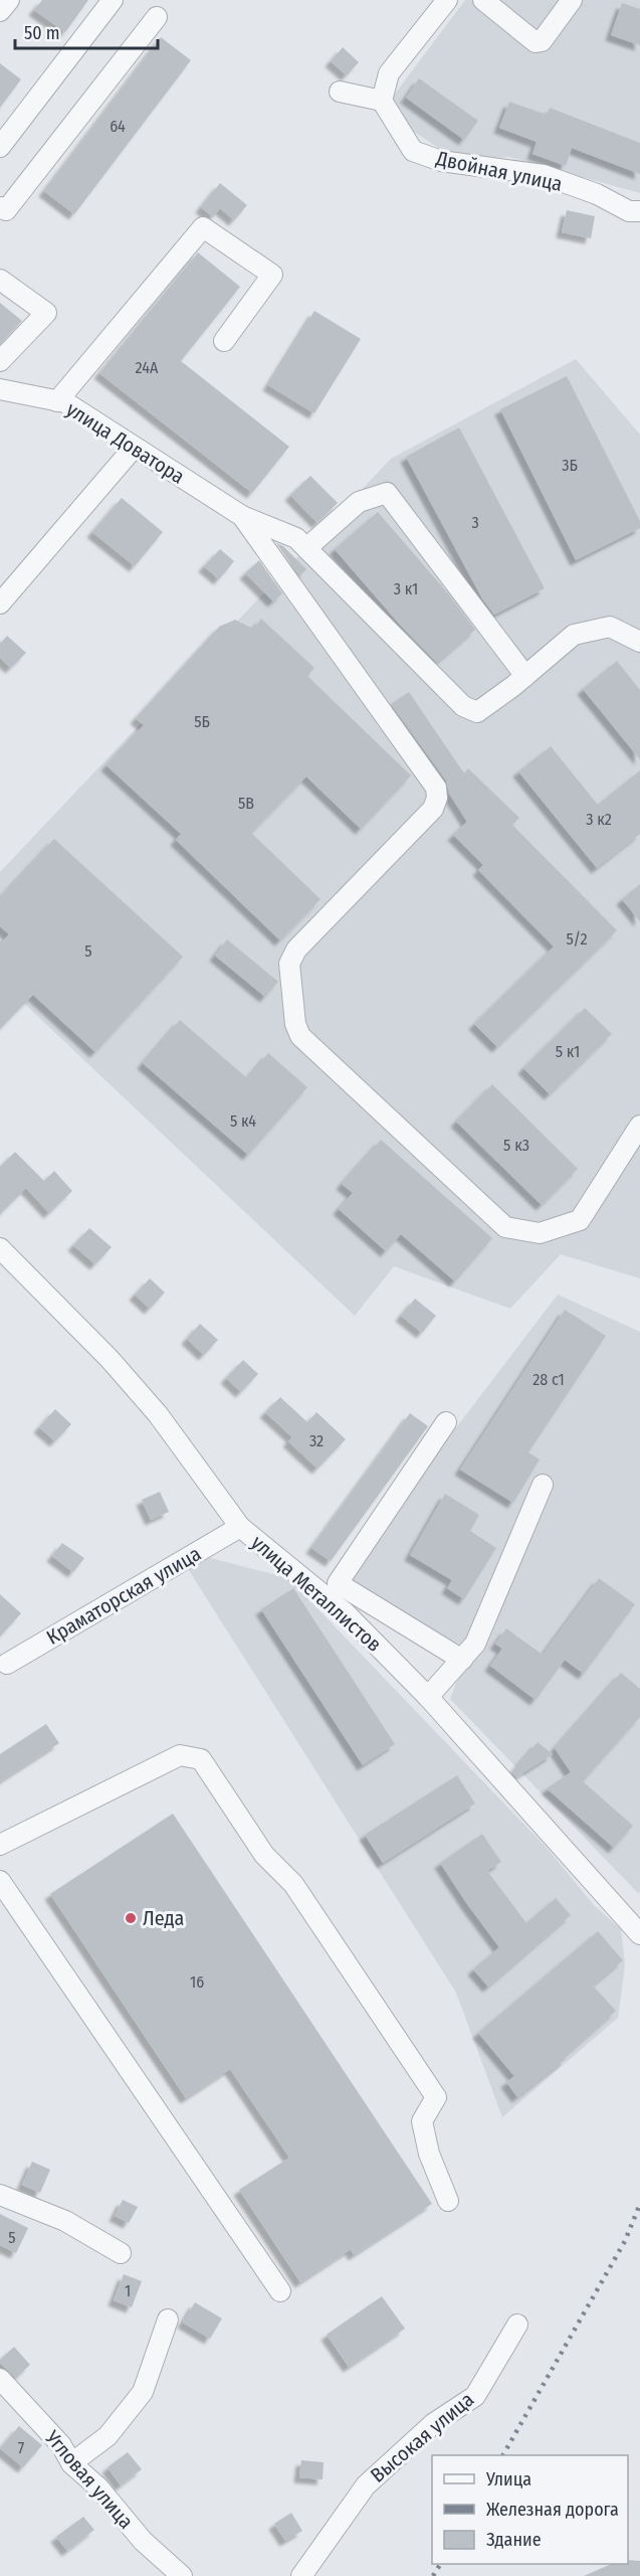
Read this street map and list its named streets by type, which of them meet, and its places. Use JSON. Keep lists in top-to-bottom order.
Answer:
{
  "streets": {
    "street": [
      "Двойная улица",
      "улица Доватора",
      "улица Металлистов",
      "Краматорская улица",
      "Высокая улица",
      "Угловая улица"
    ]
  },
  "crossings": [
    ["улица Металлистов", "Краматорская улица"]
  ],
  "places": ["Леда"],
  "house_numbers": [
    "64",
    "24А",
    "3Б",
    "3",
    "3 к1",
    "5Б",
    "5В",
    "3 к2",
    "5/2",
    "5",
    "5 к1",
    "5 к4",
    "5 к3",
    "28 с1",
    "32",
    "16",
    "5",
    "1",
    "7"
  ],
  "legend": ["Улица", "Железная дорога", "Здание"],
  "scale_bar": "50 m"
}
